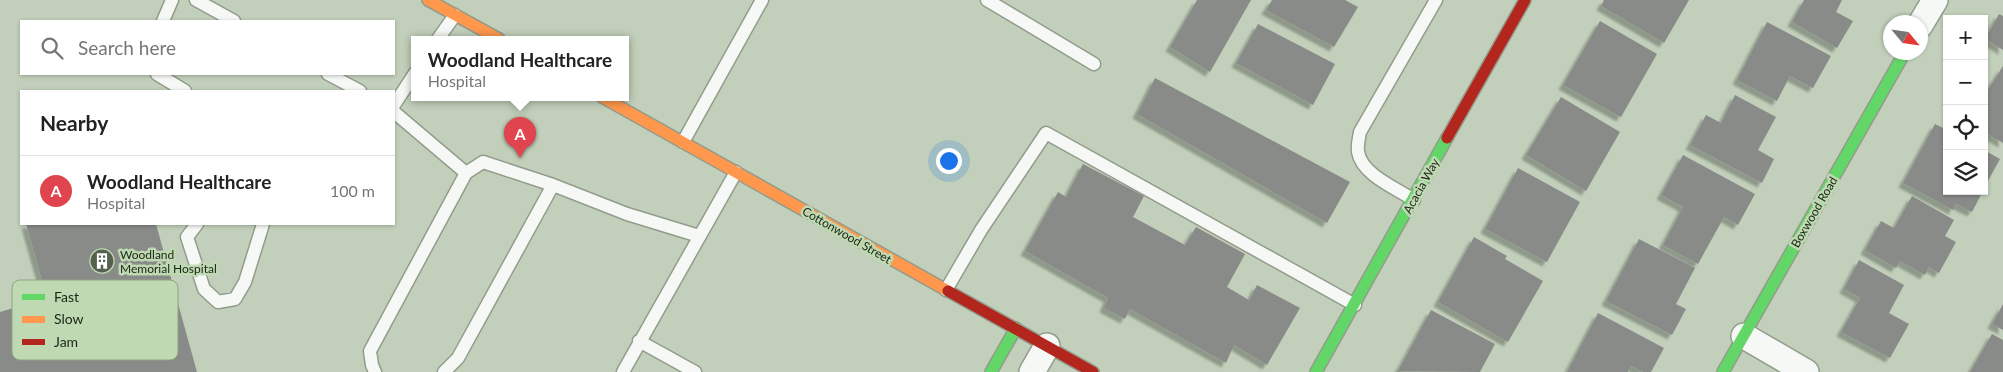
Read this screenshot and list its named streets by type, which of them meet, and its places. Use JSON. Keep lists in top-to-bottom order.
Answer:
{
  "streets": {
    "street": ["Acacia Way", "Boxwood Road", "Cottonwood Street"]
  },
  "places": {
    "building": ["Woodland Memorial Hospital"]
  },
  "legend": ["Fast", "Slow", "Jam"],
  "north": "bottom right",
  "page": {
    "map_buttons": ["+", "−"],
    "search": "Search here",
    "popup": ["Woodland Healthcare", "Hospital"],
    "heading": "Nearby",
    "pins": "A",
    "list": [
      {
        "mark": "A",
        "name": "Woodland Healthcare",
        "note": "Hospital",
        "value": "100 m"
      }
    ]
  }
}
